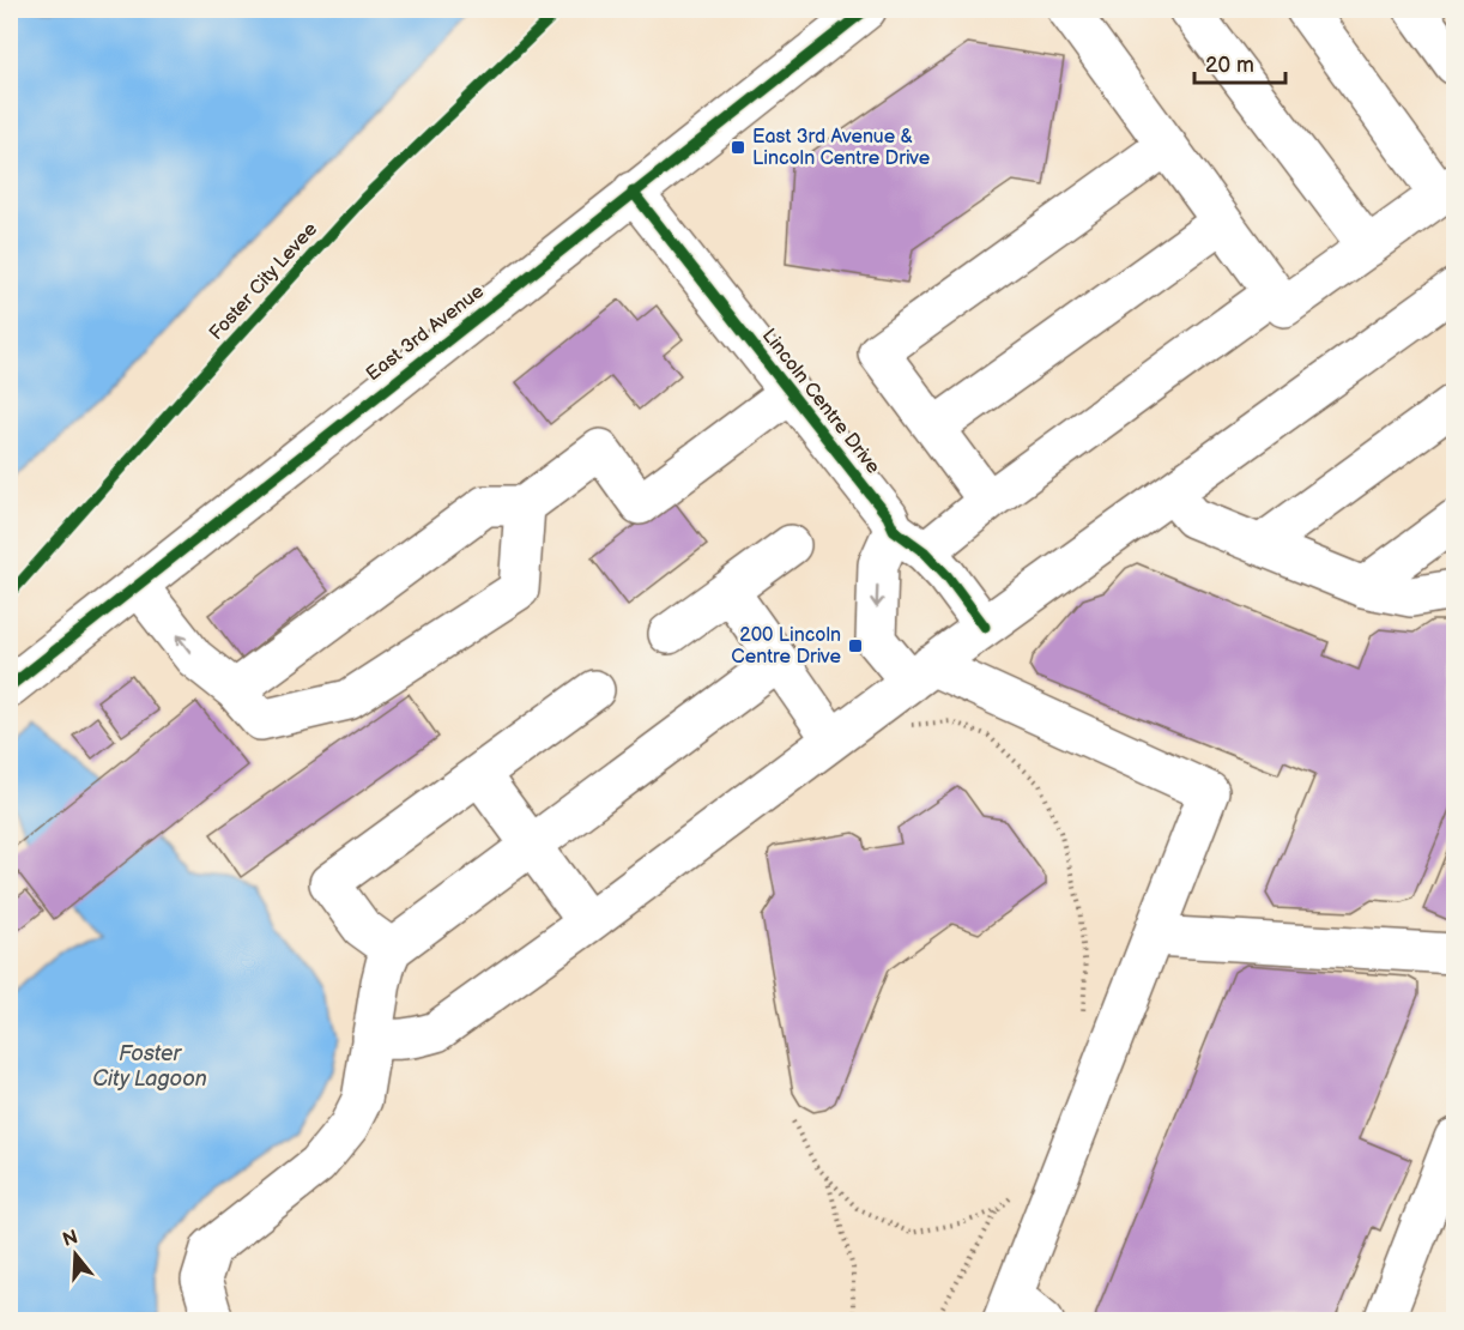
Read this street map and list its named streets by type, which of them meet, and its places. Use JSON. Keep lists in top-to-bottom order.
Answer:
{
  "streets": {
    "street": ["East 3rd Avenue", "Lincoln Centre Drive"],
    "cycle path": ["Foster City Levee"]
  },
  "crossings": [
    ["East 3rd Avenue", "Lincoln Centre Drive"]
  ],
  "water": ["Foster City Lagoon"],
  "places": {
    "transit": ["East 3rd Avenue & Lincoln Centre Drive", "200 Lincoln Centre Drive"]
  },
  "scale_bar": "20 m",
  "north": "top"
}
